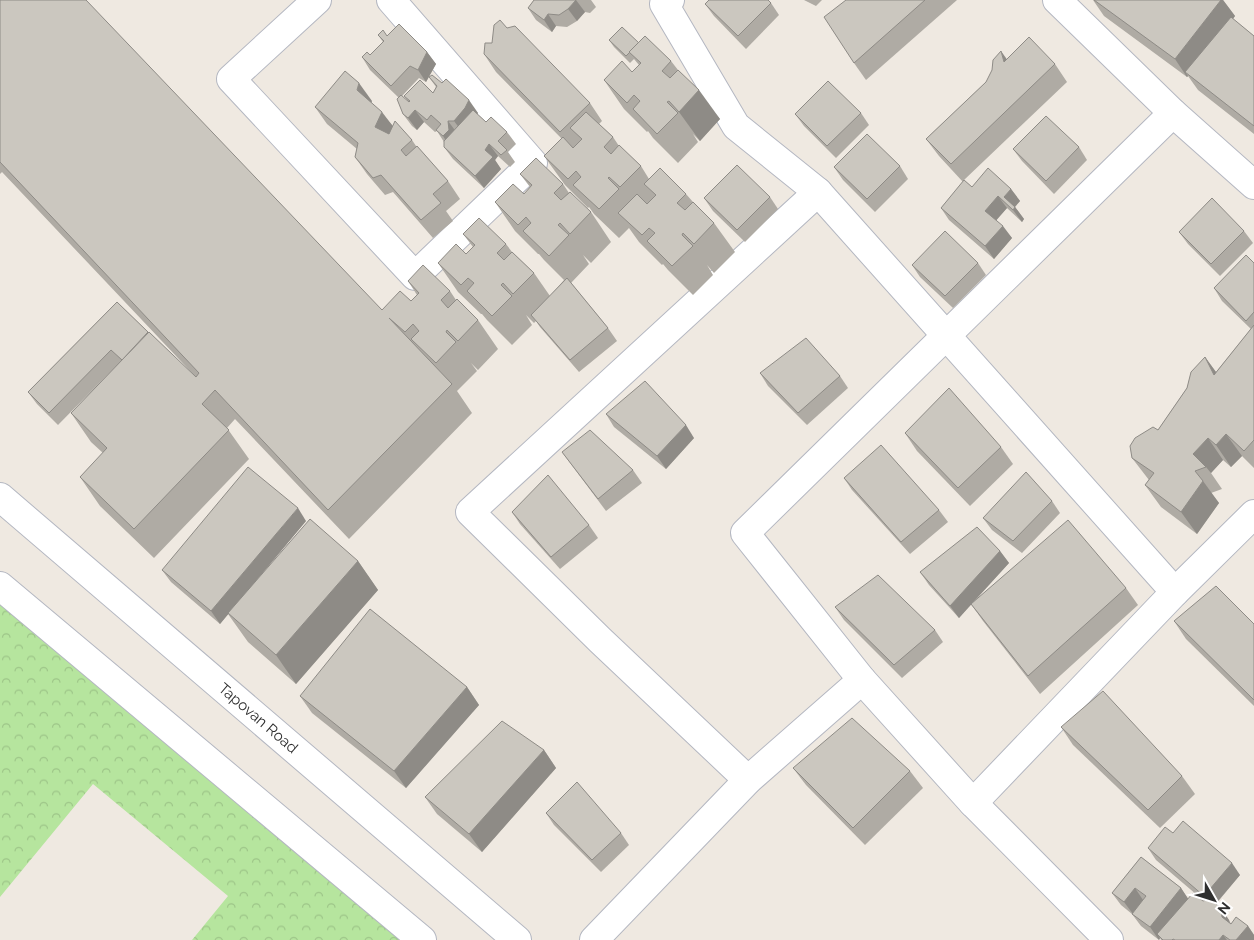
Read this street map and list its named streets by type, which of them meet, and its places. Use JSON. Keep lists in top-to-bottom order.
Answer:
{
  "streets": {
    "street": ["Tapovan Road"]
  },
  "north": "bottom right"
}
